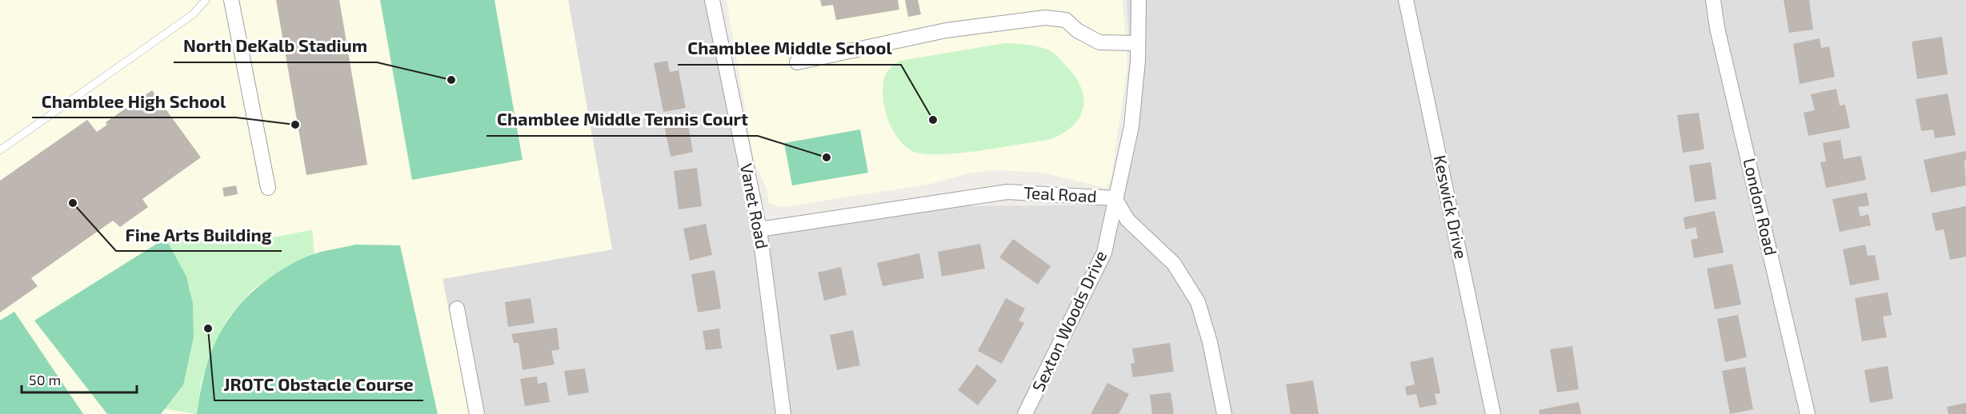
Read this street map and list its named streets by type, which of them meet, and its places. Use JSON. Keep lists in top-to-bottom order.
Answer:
{
  "streets": {
    "street": [
      "Teal Road",
      "Vanet Road",
      "Keswick Drive",
      "London Road",
      "Sexton Woods Drive"
    ]
  },
  "crossings": [
    ["Teal Road", "Vanet Road"],
    ["Teal Road", "Sexton Woods Drive"]
  ],
  "places": [
    "North DeKalb Stadium",
    "Chamblee Middle School",
    "Chamblee High School",
    "Chamblee Middle Tennis Court",
    "Fine Arts Building",
    "JROTC Obstacle Course"
  ],
  "scale_bar": "50 m"
}
